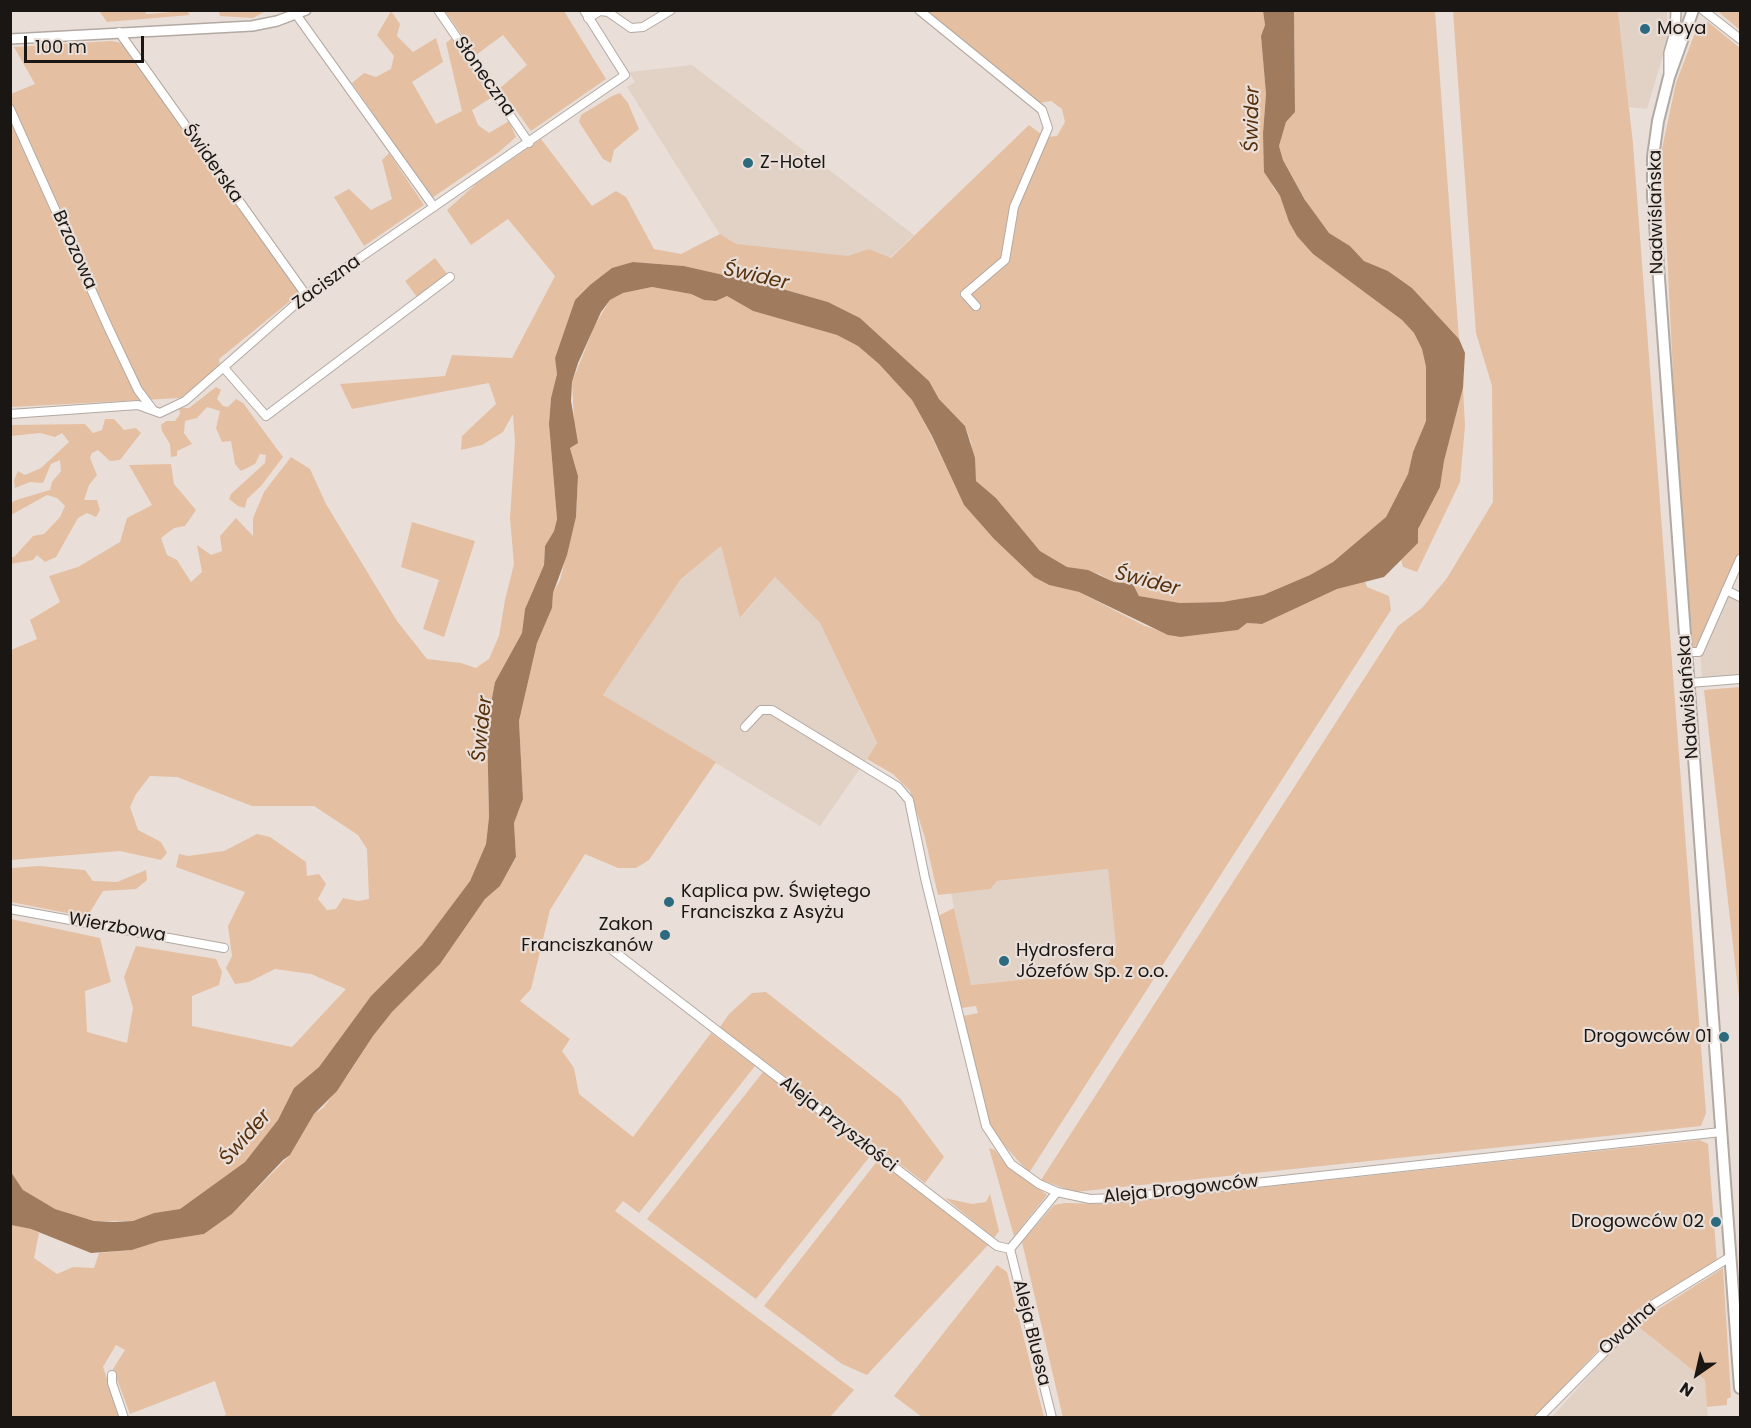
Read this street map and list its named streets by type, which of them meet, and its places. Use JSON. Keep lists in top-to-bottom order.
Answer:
{
  "streets": {
    "main road": ["Nadwiślańska"],
    "street": [
      "Słoneczna",
      "Świderska",
      "Brzozowa",
      "Zaciszna",
      "Wierzbowa",
      "Aleja Przyszłości",
      "Aleja Drogowców",
      "Owalna",
      "Aleja Bluesa"
    ]
  },
  "crossings": [
    ["Słoneczna", "Zaciszna"],
    ["Świderska", "Zaciszna"],
    ["Nadwiślańska", "Aleja Drogowców"],
    ["Nadwiślańska", "Owalna"],
    ["Brzozowa", "Zaciszna"],
    ["Aleja Przyszłości", "Aleja Bluesa"]
  ],
  "water": ["Świder"],
  "places": [
    "Moya",
    "Z-Hotel",
    "Kaplica pw. Świętego Franciszka z Asyżu",
    "Zakon Franciszkanów",
    "Hydrosfera Józefów Sp. z o.o.",
    "Drogowców 01",
    "Drogowców 02"
  ],
  "scale_bar": "100 m",
  "north": "bottom left"
}
